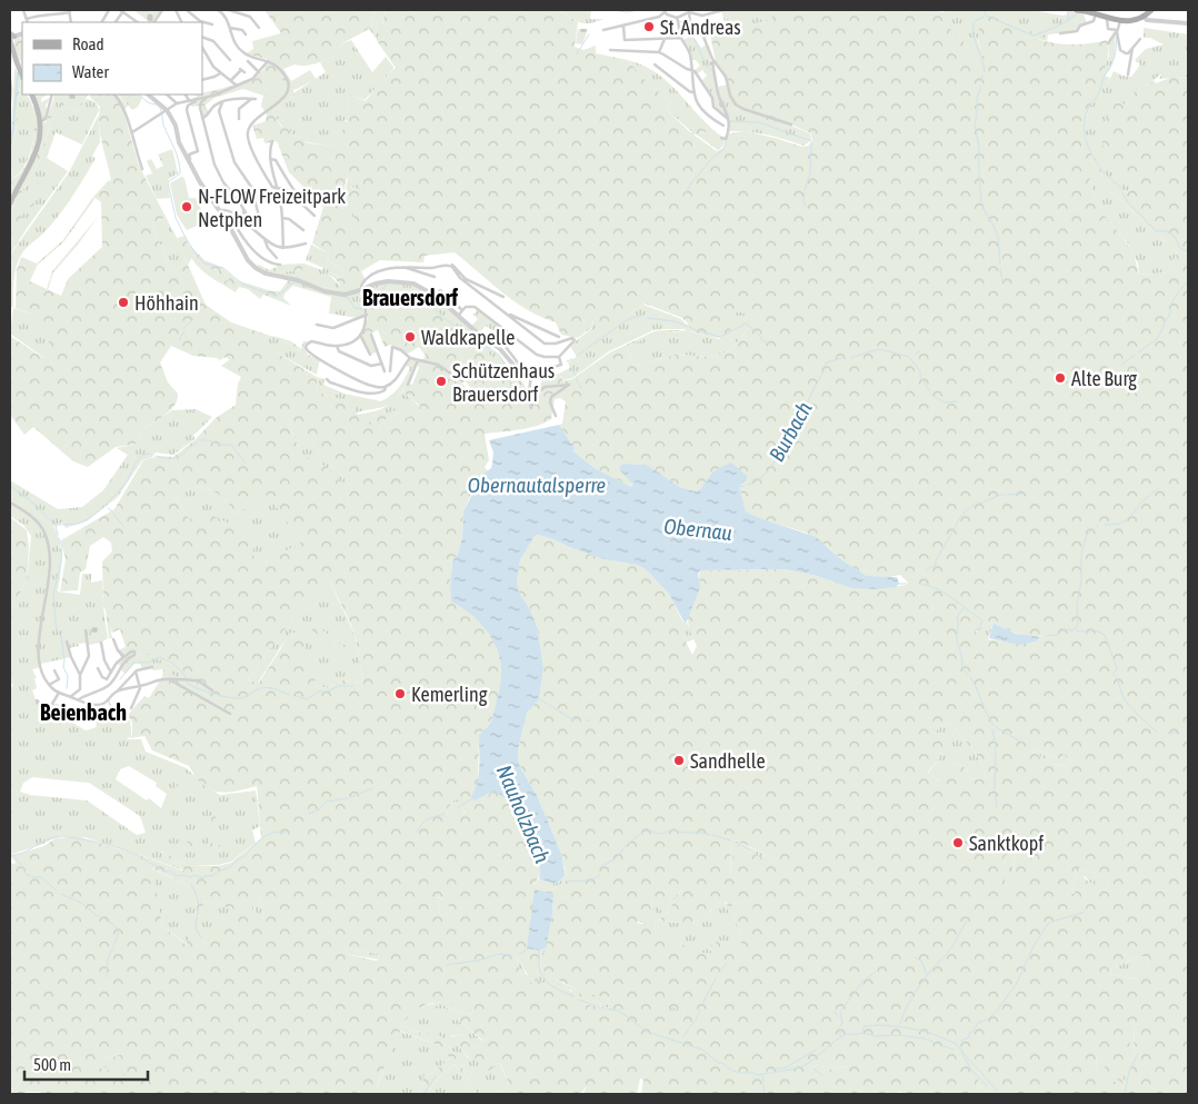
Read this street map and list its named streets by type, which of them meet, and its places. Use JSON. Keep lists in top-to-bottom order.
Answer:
{
  "districts": ["Brauersdorf", "Beienbach"],
  "water": [
    "Burbach",
    "Obernautalsperre",
    "Obernau",
    "Nauholzbach"
  ],
  "places": [
    "St. Andreas",
    "N-FLOW Freizeitpark Netphen",
    "Höhhain",
    "Waldkapelle",
    "Alte Burg",
    "Schützenhaus Brauersdorf",
    "Kemerling",
    "Sandhelle",
    "Sanktkopf"
  ],
  "legend": ["Road", "Water"],
  "scale_bar": "500 m"
}
